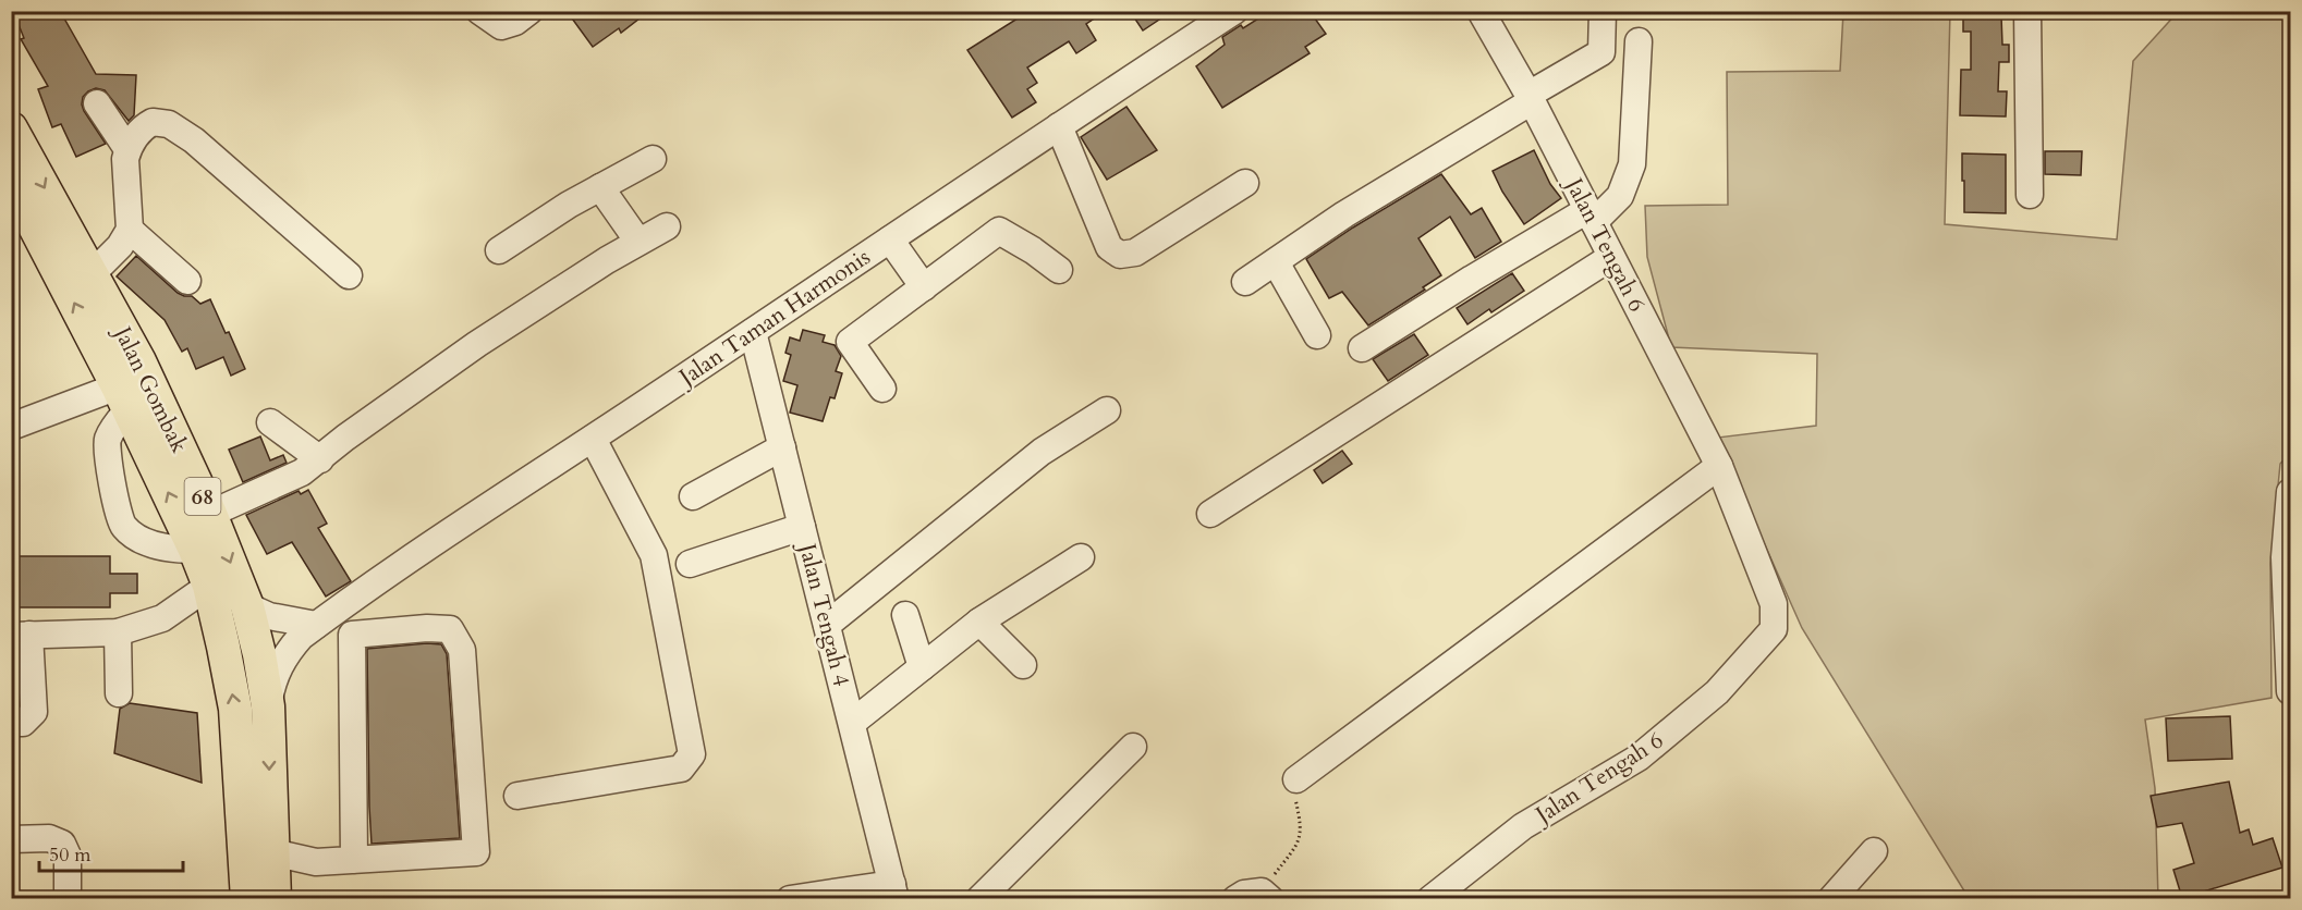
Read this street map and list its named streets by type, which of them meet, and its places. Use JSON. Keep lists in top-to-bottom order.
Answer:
{
  "streets": {
    "main road": ["Jalan Gombak", "68"],
    "street": ["Jalan Tengah 6", "Jalan Taman Harmonis", "Jalan Tengah 4"]
  },
  "crossings": [
    ["Jalan Taman Harmonis", "Jalan Gombak"],
    ["Jalan Taman Harmonis", "Jalan Tengah 4"]
  ],
  "scale_bar": "50 m"
}
